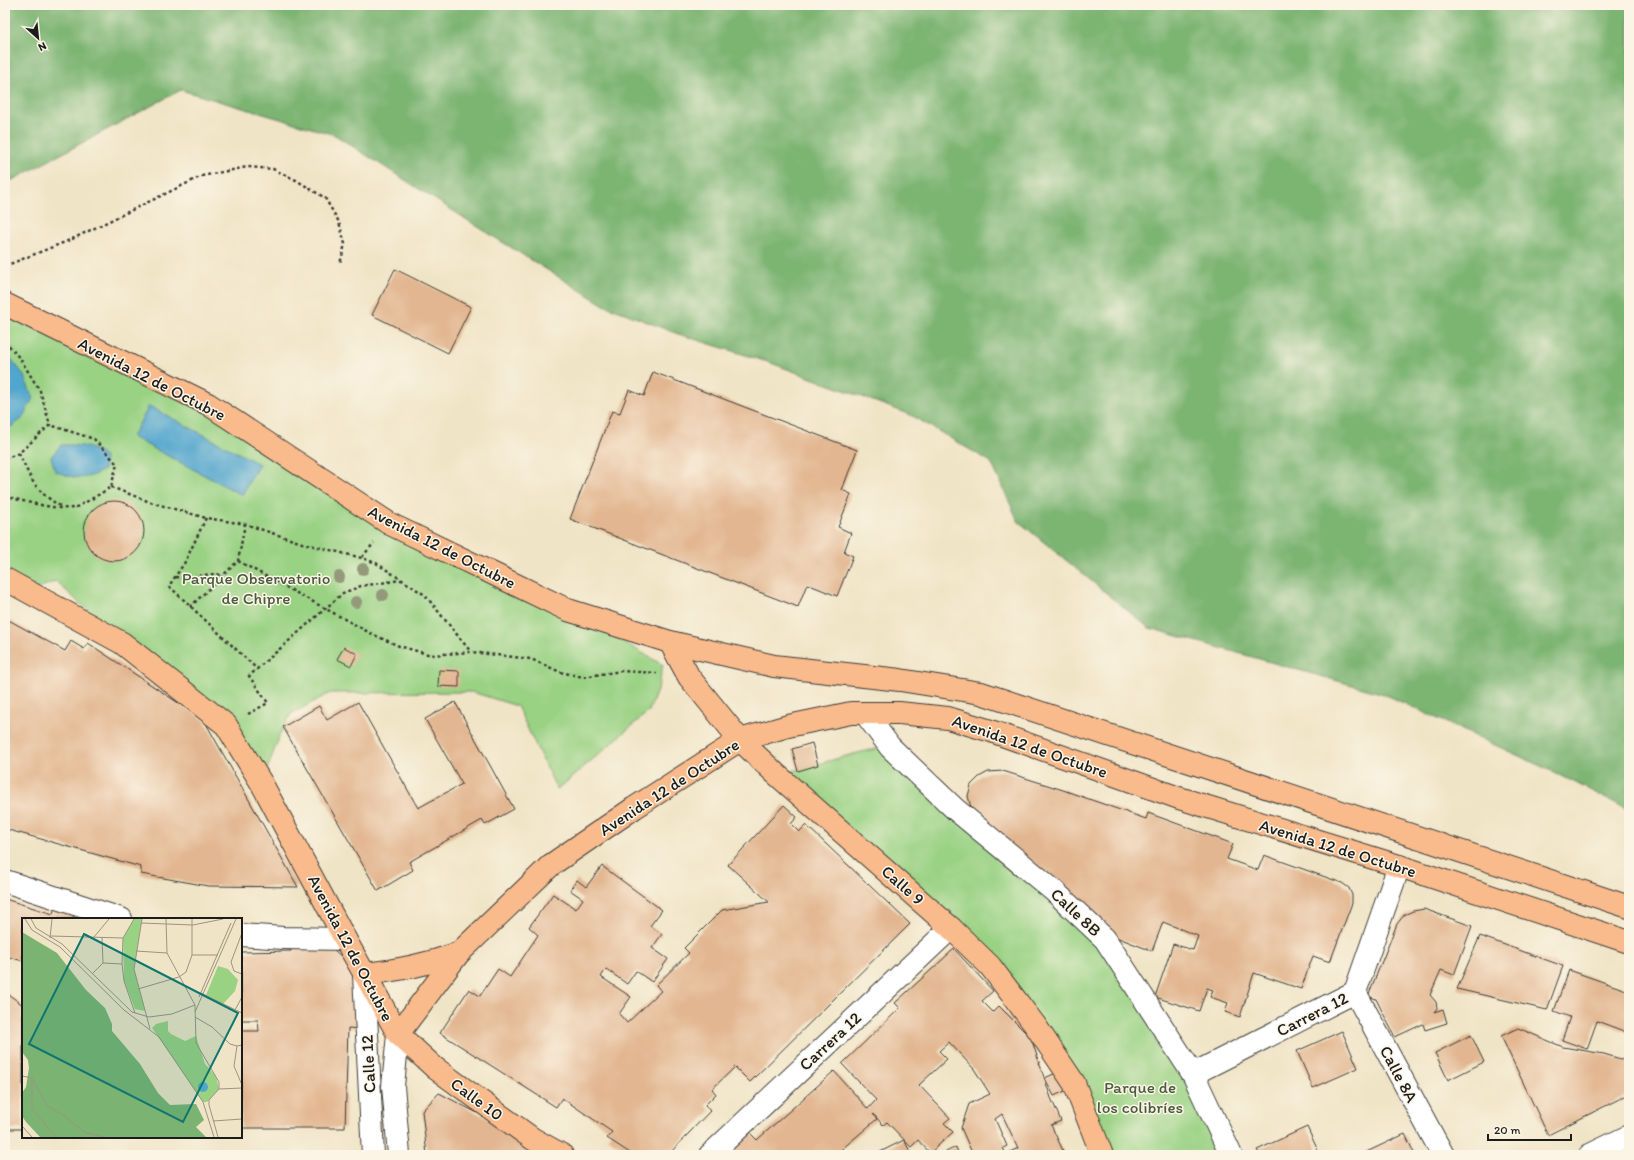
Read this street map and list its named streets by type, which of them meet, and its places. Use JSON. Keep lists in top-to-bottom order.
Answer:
{
  "streets": {
    "main road": ["Avenida 12 de Octubre", "Calle 9", "Calle 10"],
    "street": [
      "Calle 8B",
      "Carrera 12",
      "Calle 12",
      "Calle 8A"
    ]
  },
  "crossings": [
    ["Avenida 12 de Octubre", "Calle 9"],
    ["Avenida 12 de Octubre", "Calle 8B"],
    ["Avenida 12 de Octubre", "Carrera 12"],
    ["Avenida 12 de Octubre", "Calle 12"],
    ["Avenida 12 de Octubre", "Calle 10"],
    ["Calle 9", "Carrera 12"],
    ["Calle 8B", "Carrera 12"],
    ["Carrera 12", "Calle 8A"],
    ["Calle 12", "Calle 10"]
  ],
  "parks": ["Parque Observatorio de Chipre", "Parque de los colibríes"],
  "scale_bar": "20 m",
  "north": "bottom right"
}
